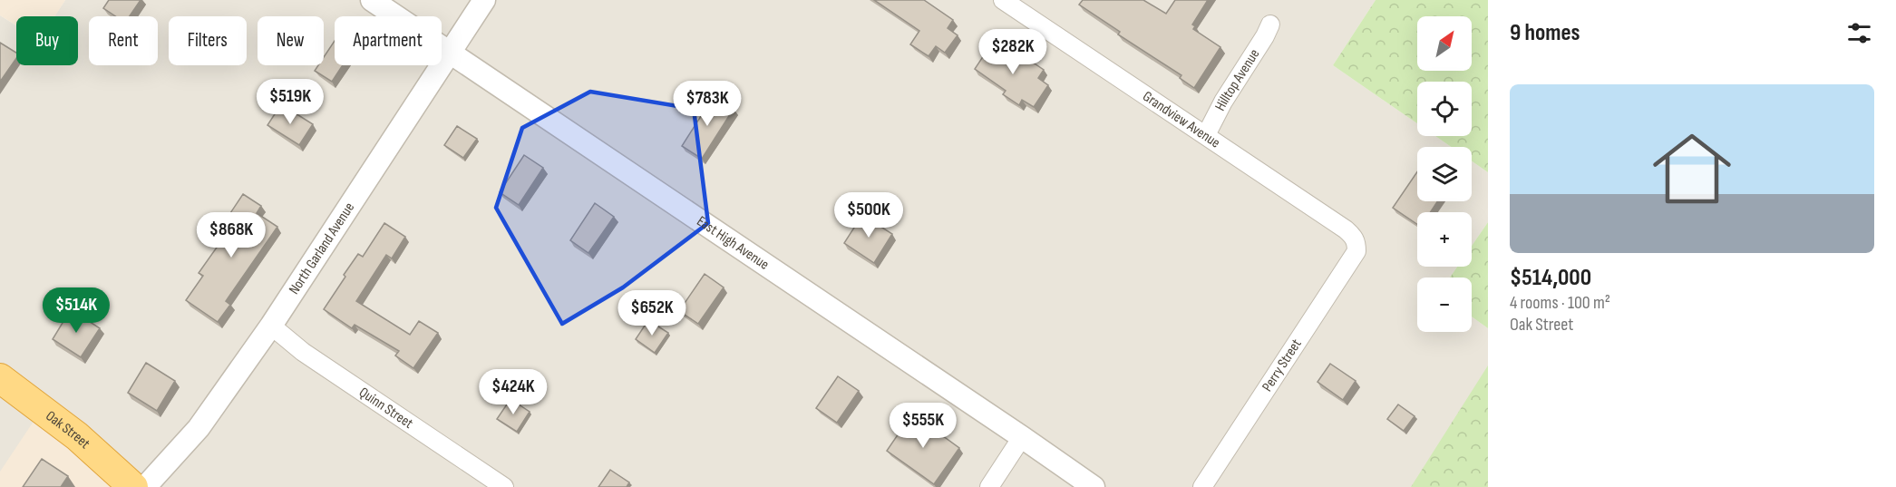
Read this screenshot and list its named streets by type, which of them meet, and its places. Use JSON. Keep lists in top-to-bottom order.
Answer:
{
  "streets": {
    "highway": ["Oak Street"],
    "street": [
      "Hilltop Avenue",
      "Grandview Avenue",
      "East High Avenue",
      "North Garland Avenue",
      "Perry Street",
      "Quinn Street"
    ]
  },
  "crossings": [
    ["Hilltop Avenue", "Grandview Avenue"],
    ["Grandview Avenue", "Perry Street"],
    ["East High Avenue", "North Garland Avenue"],
    ["North Garland Avenue", "Quinn Street"]
  ],
  "north": "top right",
  "page": {
    "heading": "9 homes",
    "map_buttons": ["+", "−"],
    "chip": [
      "Buy",
      "Rent",
      "Filters",
      "New",
      "Apartment"
    ],
    "price": [
      "$282K",
      "$519K",
      "$783K",
      "$500K",
      "$868K",
      "$514K",
      "$652K",
      "$424K",
      "$555K"
    ],
    "list": [
      {
        "name": "$514,000",
        "note": "4 rooms · 100 m² · Oak Street"
      }
    ]
  }
}
